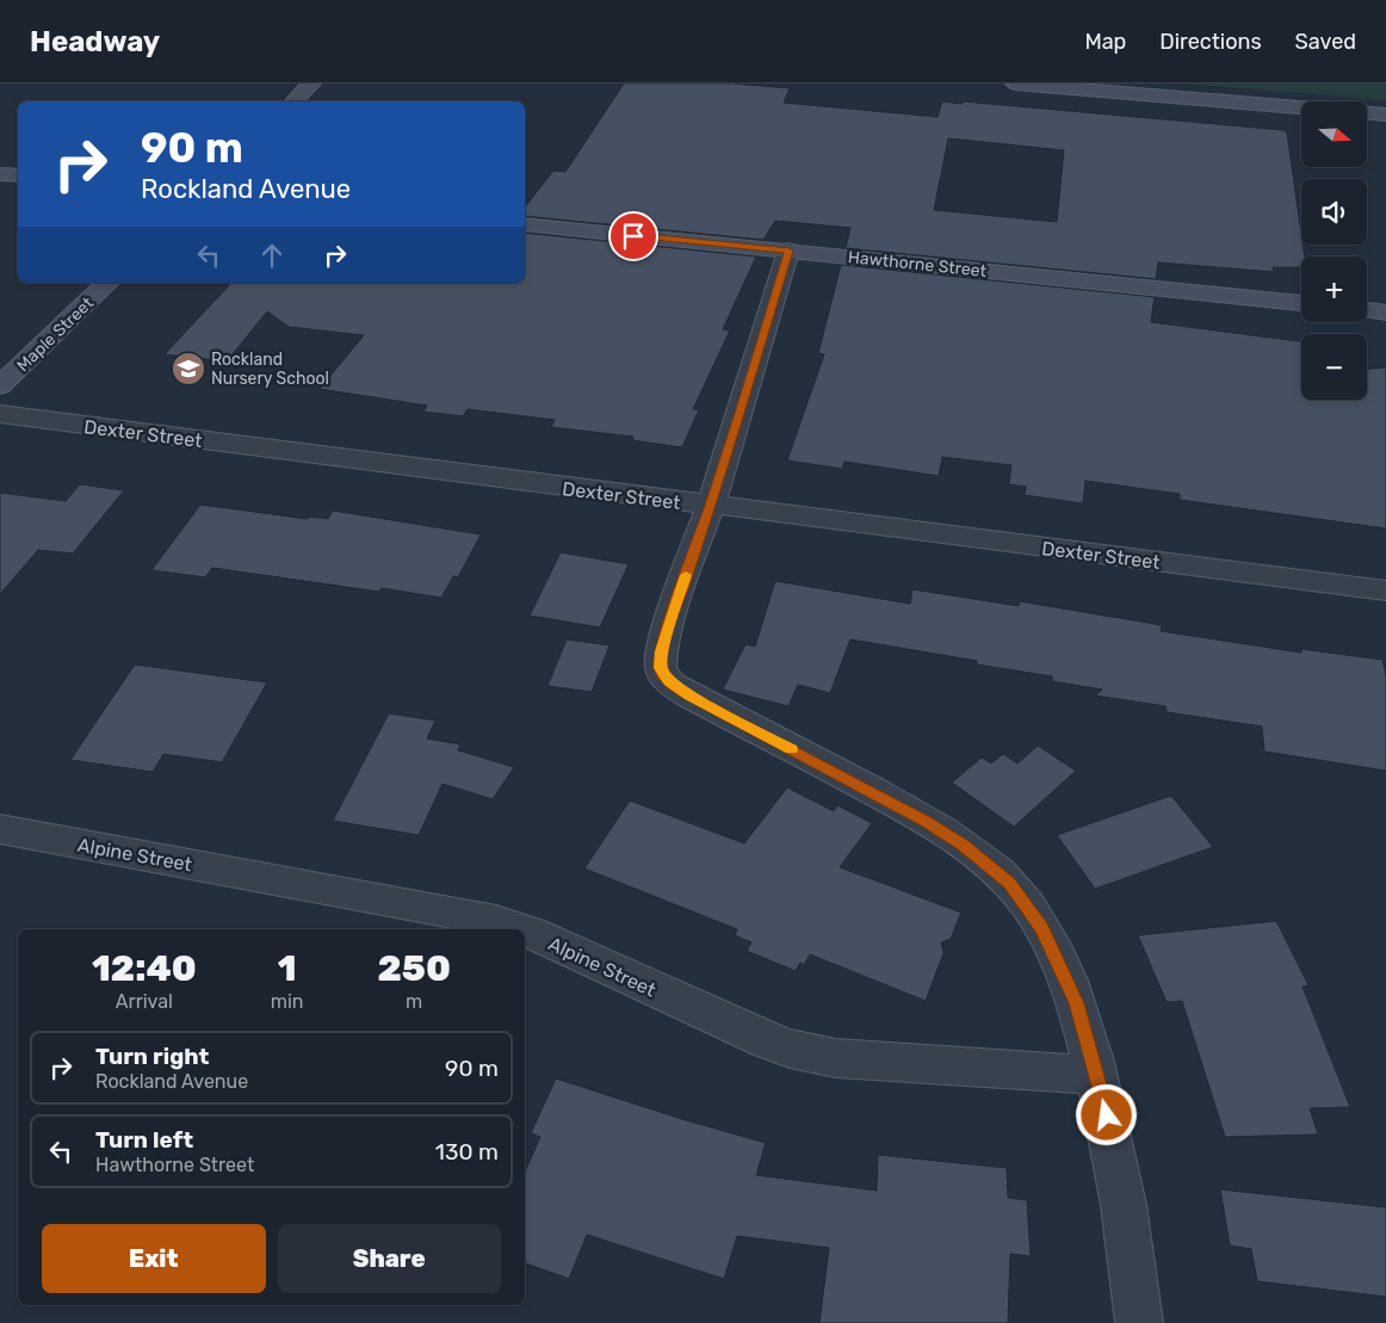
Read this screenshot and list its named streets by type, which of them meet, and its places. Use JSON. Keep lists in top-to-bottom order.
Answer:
{
  "streets": {
    "street": [
      "Hawthorne Street",
      "Maple Street",
      "Dexter Street",
      "Alpine Street"
    ]
  },
  "places": {
    "school or university": ["Rockland Nursery School"]
  },
  "north": "right",
  "page": {
    "header": "Headway",
    "nav": ["Map", "Directions", "Saved"],
    "map_buttons": ["+", "−"],
    "turn": ["90 m", "Rockland Avenue"],
    "eta": [
      "12:40",
      "Arrival",
      "1",
      "min",
      "250",
      "m"
    ],
    "list": [
      {
        "name": "Turn right",
        "note": "Rockland Avenue",
        "value": "90 m"
      },
      {
        "name": "Turn left",
        "note": "Hawthorne Street",
        "value": "130 m"
      }
    ],
    "buttons": ["Exit", "Share"]
  }
}
